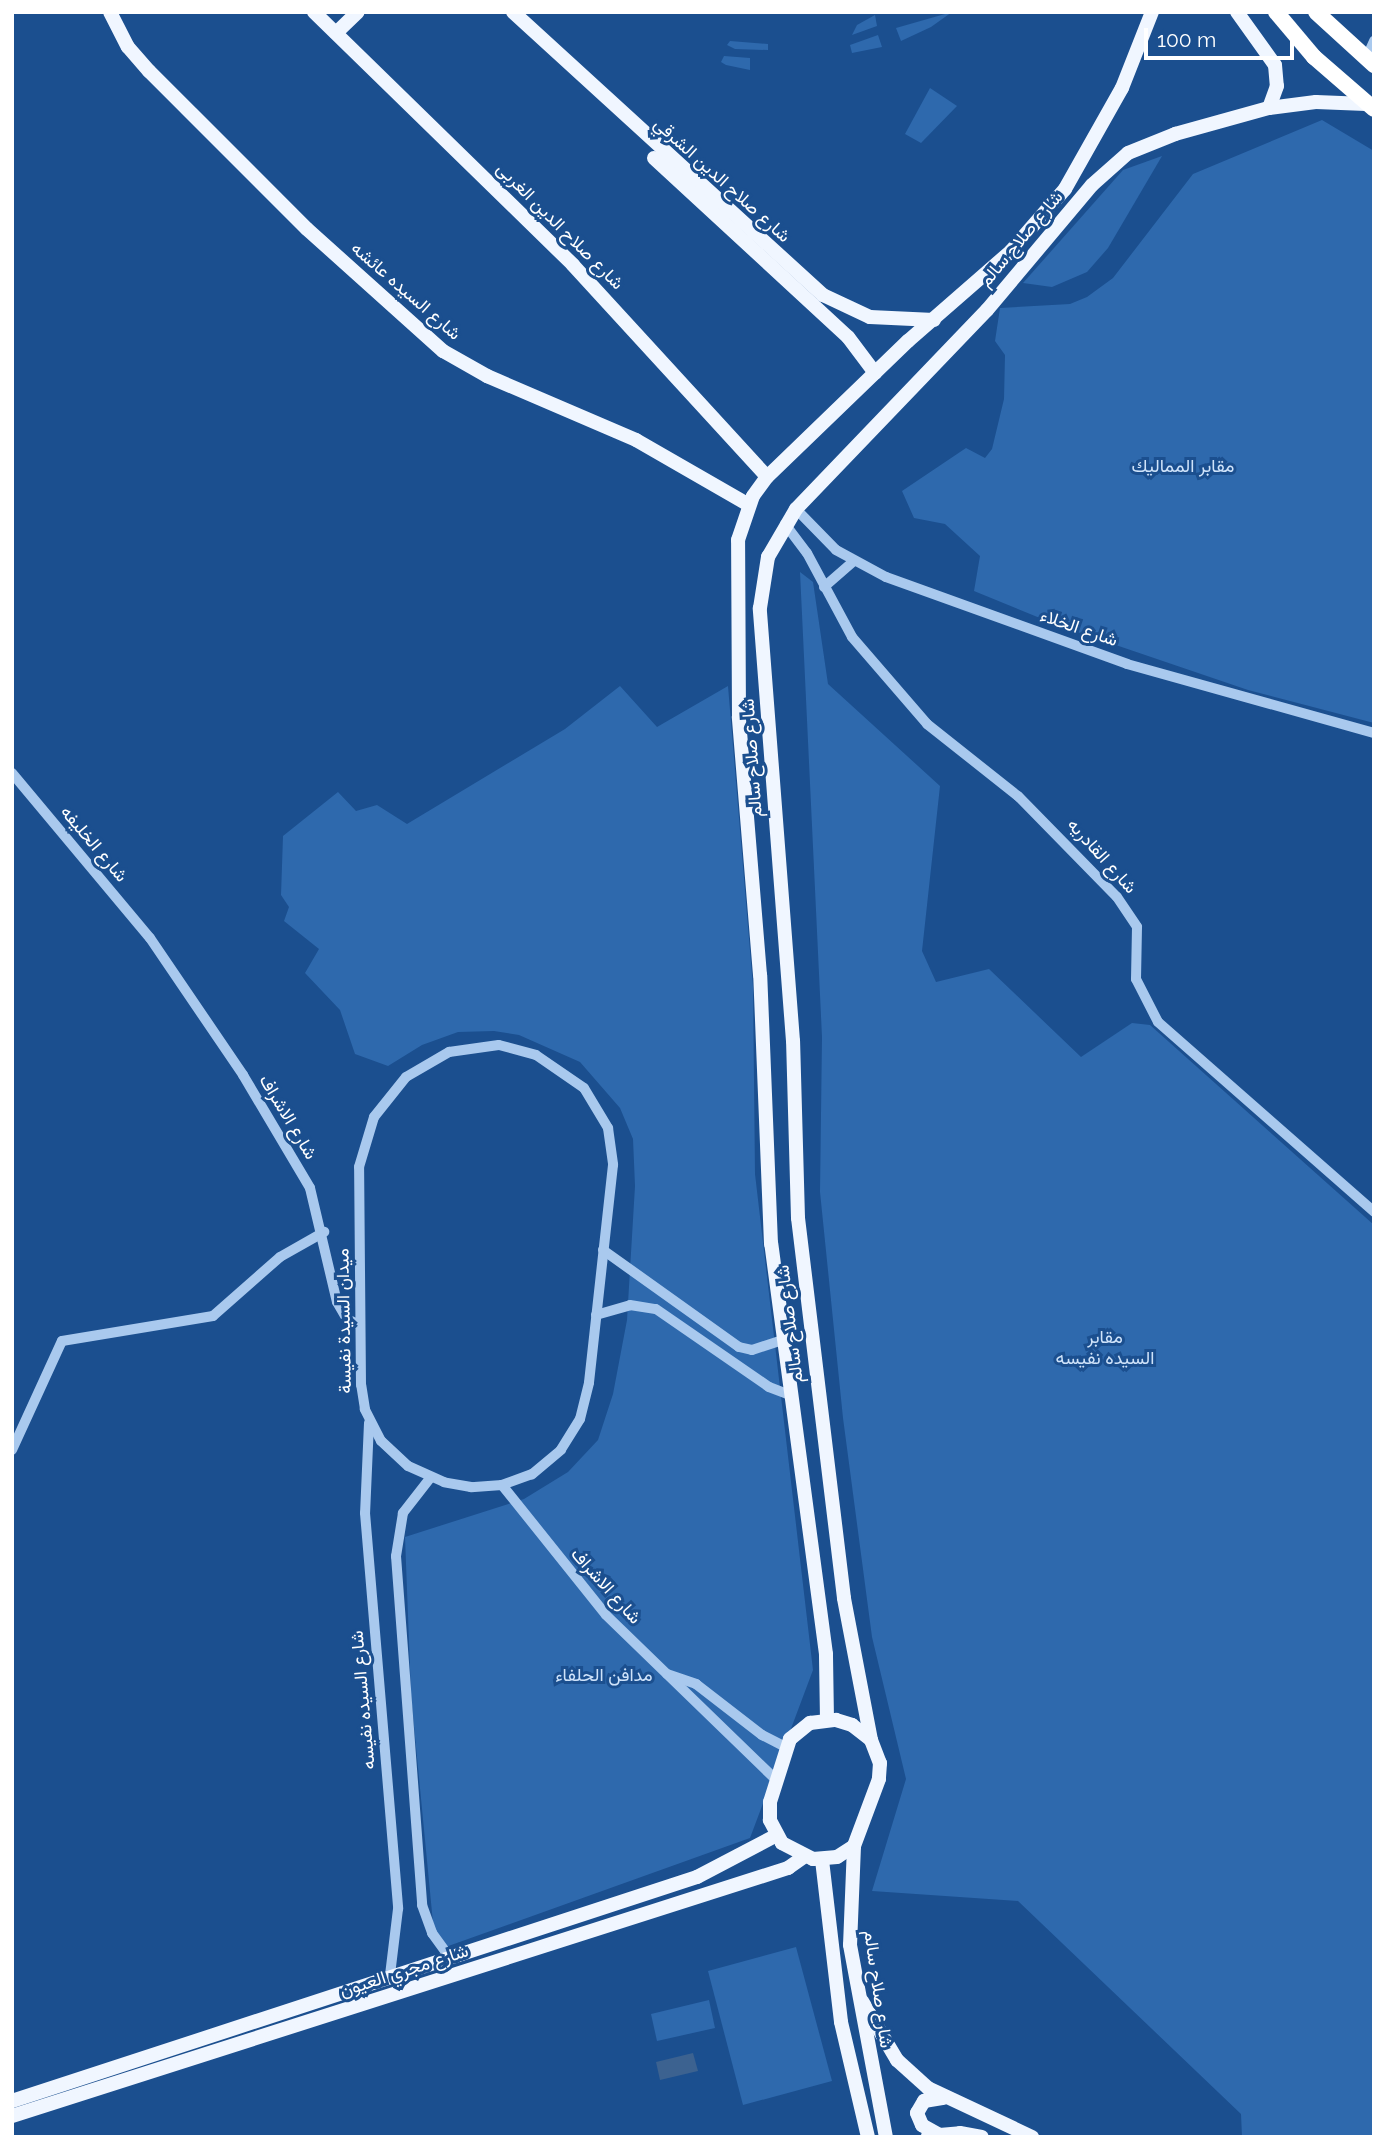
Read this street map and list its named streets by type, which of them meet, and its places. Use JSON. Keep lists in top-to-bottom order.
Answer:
{
  "streets": {
    "main road": [
      "شارع صلاح الدين الشرقي",
      "شارع صلاح الدين الغربى",
      "شارع صلاح سالم",
      "شارع السيده عائشه",
      "شارع مجري العيون"
    ],
    "street": [
      "شارع الخلاء",
      "شارع الخليفه",
      "شارع القادريه",
      "شارع الاشراف",
      "ميدان السيدة نفيسة",
      "شارع السيده نفيسه"
    ]
  },
  "crossings": [
    ["شارع صلاح الدين الشرقي", "شارع صلاح سالم"],
    ["شارع صلاح الدين الغربى", "شارع صلاح سالم"],
    ["شارع صلاح سالم", "شارع السيده عائشه"],
    ["شارع صلاح سالم", "شارع الخلاء"],
    ["شارع صلاح سالم", "شارع القادريه"],
    ["شارع صلاح سالم", "شارع الاشراف"],
    ["شارع صلاح سالم", "شارع مجري العيون"],
    ["شارع الخليفه", "شارع الاشراف"],
    ["شارع الاشراف", "ميدان السيدة نفيسة"],
    ["شارع الاشراف", "شارع مجري العيون"],
    ["ميدان السيدة نفيسة", "شارع السيده نفيسه"],
    ["شارع السيده نفيسه", "شارع مجري العيون"]
  ],
  "parks": ["مقابر المماليك", "مقابر السيده نفيسه", "مدافن الحلفاء"],
  "scale_bar": "100 m"
}
